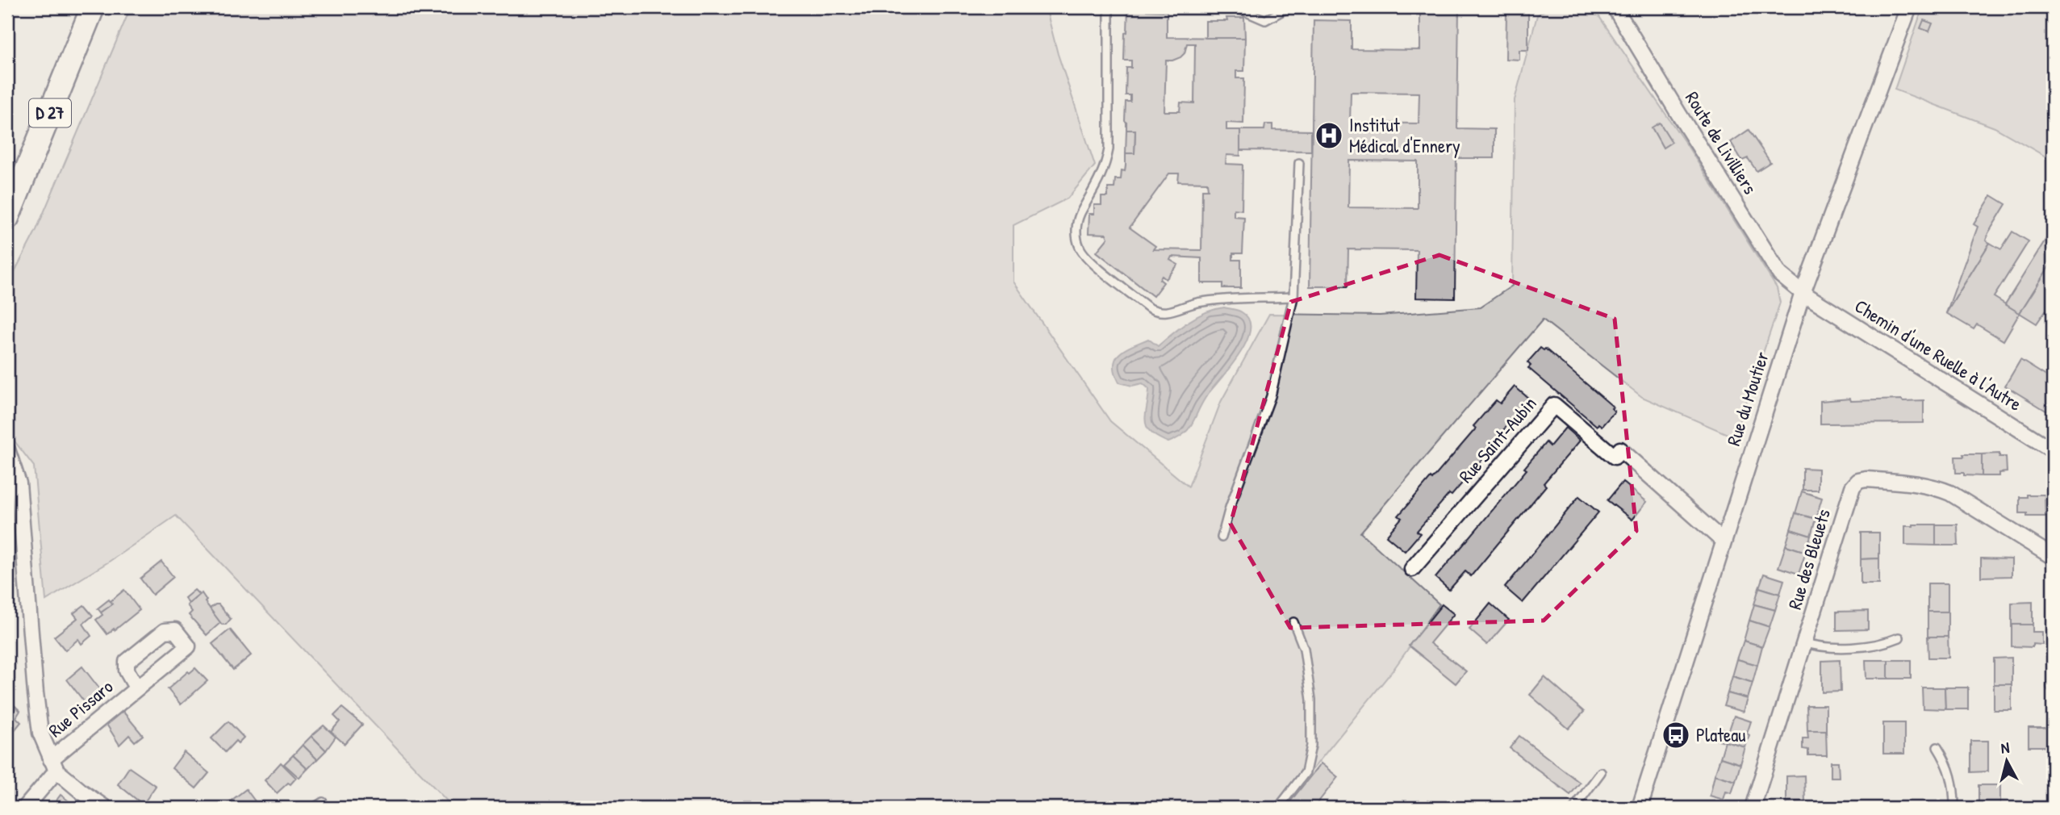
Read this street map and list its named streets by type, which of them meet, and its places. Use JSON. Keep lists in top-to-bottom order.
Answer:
{
  "streets": {
    "main road": ["D 27"],
    "street": [
      "Route de Livilliers",
      "Chemin d'une Ruelle à l'Autre",
      "Rue du Moutier",
      "Rue Saint-Aubin",
      "Rue des Bleuets",
      "Rue Pissaro"
    ]
  },
  "crossings": [
    ["Route de Livilliers", "Chemin d'une Ruelle à l'Autre"],
    ["Route de Livilliers", "Rue du Moutier"],
    ["Chemin d'une Ruelle à l'Autre", "Rue du Moutier"],
    ["Rue du Moutier", "Rue Saint-Aubin"]
  ],
  "places": {
    "hospital": ["Institut Médical d'Ennery"],
    "bus stop": ["Plateau"]
  },
  "north": "top"
}
